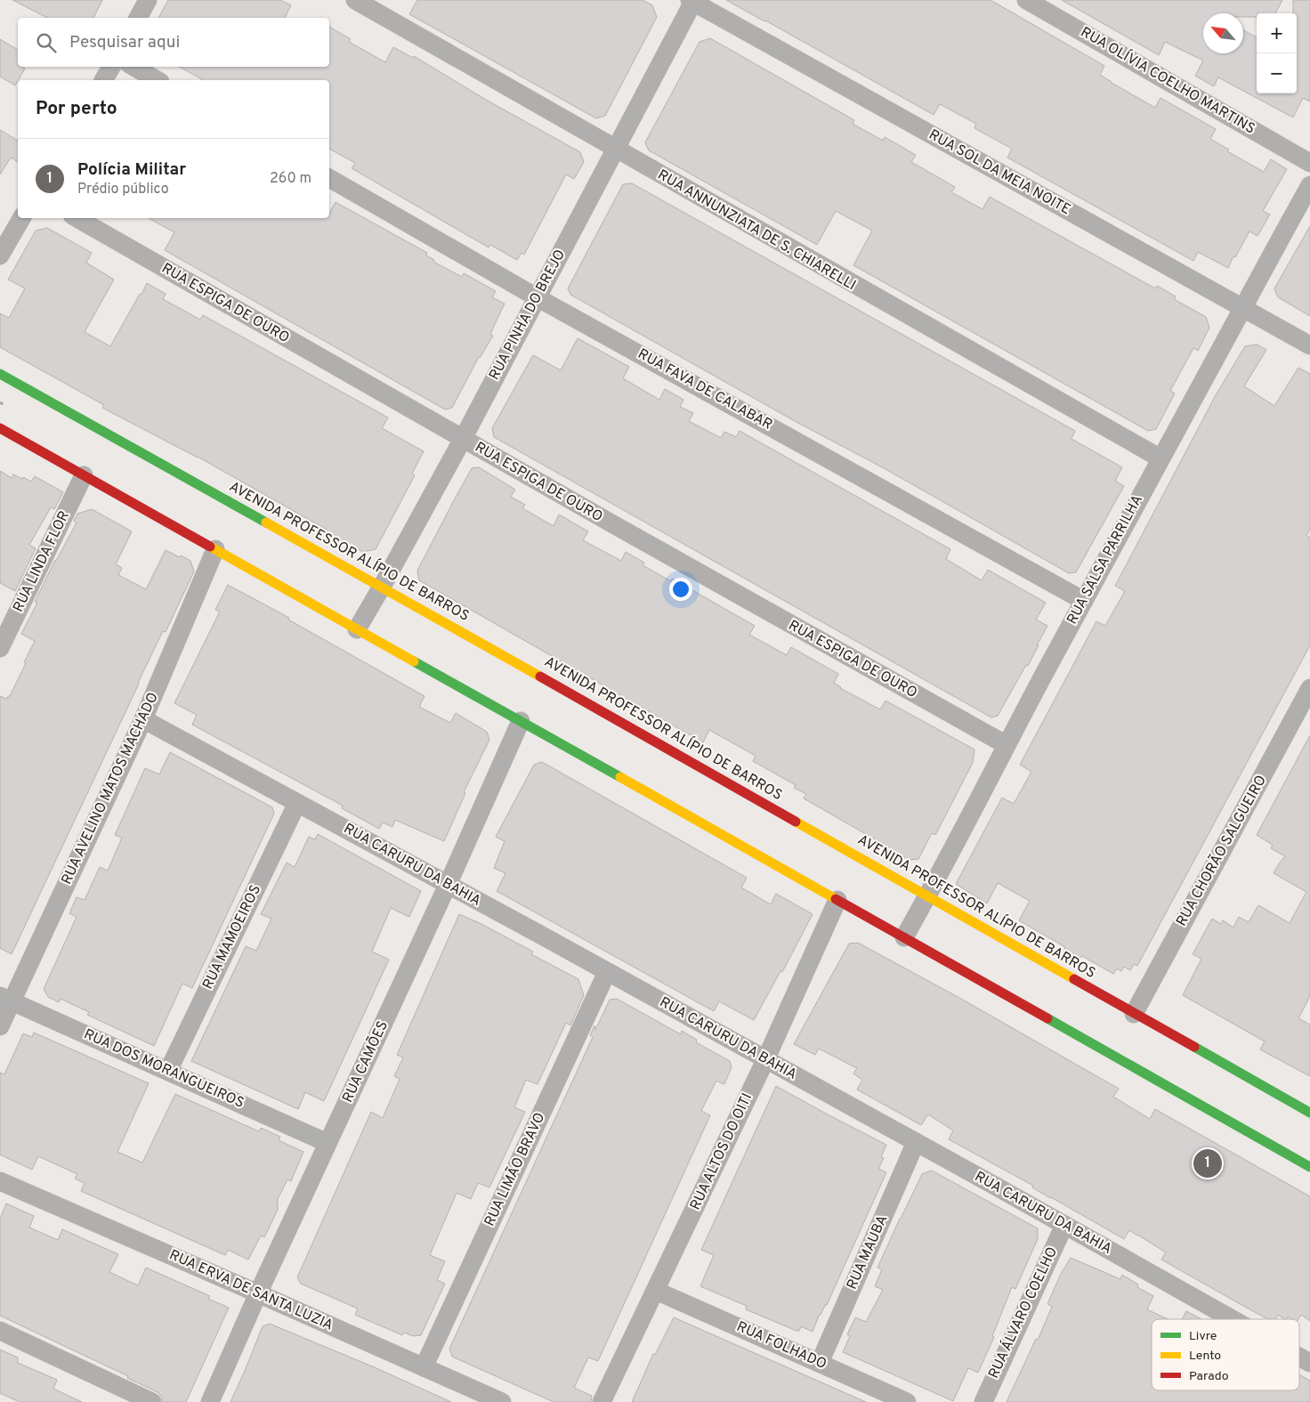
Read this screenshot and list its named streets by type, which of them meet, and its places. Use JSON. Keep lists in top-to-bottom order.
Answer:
{
  "streets": {
    "street": [
      "RUA OLÍVIA COELHO MARTINS",
      "RUA SOL DA MEIA NOITE",
      "RUA ANNUNZIATA DE S. CHIARELLI",
      "RUA ESPIGA DE OURO",
      "RUA PINHA DO BREJO",
      "RUA FAVA DE CALABAR",
      "AVENIDA PROFESSOR ALÍPIO DE BARROS",
      "RUA SALSA PARRILHA",
      "RUA LINDA FLOR",
      "RUA AVELINO MATOS MACHADO",
      "RUA CHORÃO SALGUEIRO",
      "RUA CARURU DA BAHIA",
      "RUA MAMOEIROS",
      "RUA CAMÕES",
      "RUA DOS MORANGUEIROS",
      "RUA ALTOS DO OITI",
      "RUA LIMÃO BRAVO",
      "RUA MAUBA",
      "RUA ERVA DE SANTA LUZIA",
      "RUA ÁLVARO COELHO",
      "RUA FOLHADO"
    ]
  },
  "crossings": [
    ["RUA SOL DA MEIA NOITE", "RUA PINHA DO BREJO"],
    ["RUA SOL DA MEIA NOITE", "RUA SALSA PARRILHA"],
    ["RUA ANNUNZIATA DE S. CHIARELLI", "RUA PINHA DO BREJO"],
    ["RUA ANNUNZIATA DE S. CHIARELLI", "RUA SALSA PARRILHA"],
    ["RUA ESPIGA DE OURO", "RUA PINHA DO BREJO"],
    ["RUA ESPIGA DE OURO", "RUA SALSA PARRILHA"],
    ["RUA PINHA DO BREJO", "RUA FAVA DE CALABAR"],
    ["RUA PINHA DO BREJO", "AVENIDA PROFESSOR ALÍPIO DE BARROS"],
    ["RUA FAVA DE CALABAR", "RUA SALSA PARRILHA"],
    ["AVENIDA PROFESSOR ALÍPIO DE BARROS", "RUA SALSA PARRILHA"],
    ["AVENIDA PROFESSOR ALÍPIO DE BARROS", "RUA CHORÃO SALGUEIRO"],
    ["RUA AVELINO MATOS MACHADO", "RUA CARURU DA BAHIA"],
    ["RUA AVELINO MATOS MACHADO", "RUA DOS MORANGUEIROS"],
    ["RUA CARURU DA BAHIA", "RUA MAMOEIROS"],
    ["RUA CARURU DA BAHIA", "RUA CAMÕES"],
    ["RUA CARURU DA BAHIA", "RUA ALTOS DO OITI"],
    ["RUA CARURU DA BAHIA", "RUA LIMÃO BRAVO"],
    ["RUA CARURU DA BAHIA", "RUA MAUBA"],
    ["RUA CARURU DA BAHIA", "RUA ÁLVARO COELHO"],
    ["RUA MAMOEIROS", "RUA DOS MORANGUEIROS"],
    ["RUA CAMÕES", "RUA DOS MORANGUEIROS"],
    ["RUA CAMÕES", "RUA ERVA DE SANTA LUZIA"],
    ["RUA ALTOS DO OITI", "RUA FOLHADO"],
    ["RUA LIMÃO BRAVO", "RUA ERVA DE SANTA LUZIA"],
    ["RUA MAUBA", "RUA FOLHADO"]
  ],
  "legend": ["Livre", "Lento", "Parado"],
  "north": "top left",
  "page": {
    "map_buttons": ["+", "−"],
    "search": "Pesquisar aqui",
    "heading": "Por perto",
    "list": [
      {
        "mark": "1",
        "name": "Polícia Militar",
        "note": "Prédio público",
        "value": "260 m"
      }
    ],
    "pins": "1"
  }
}
